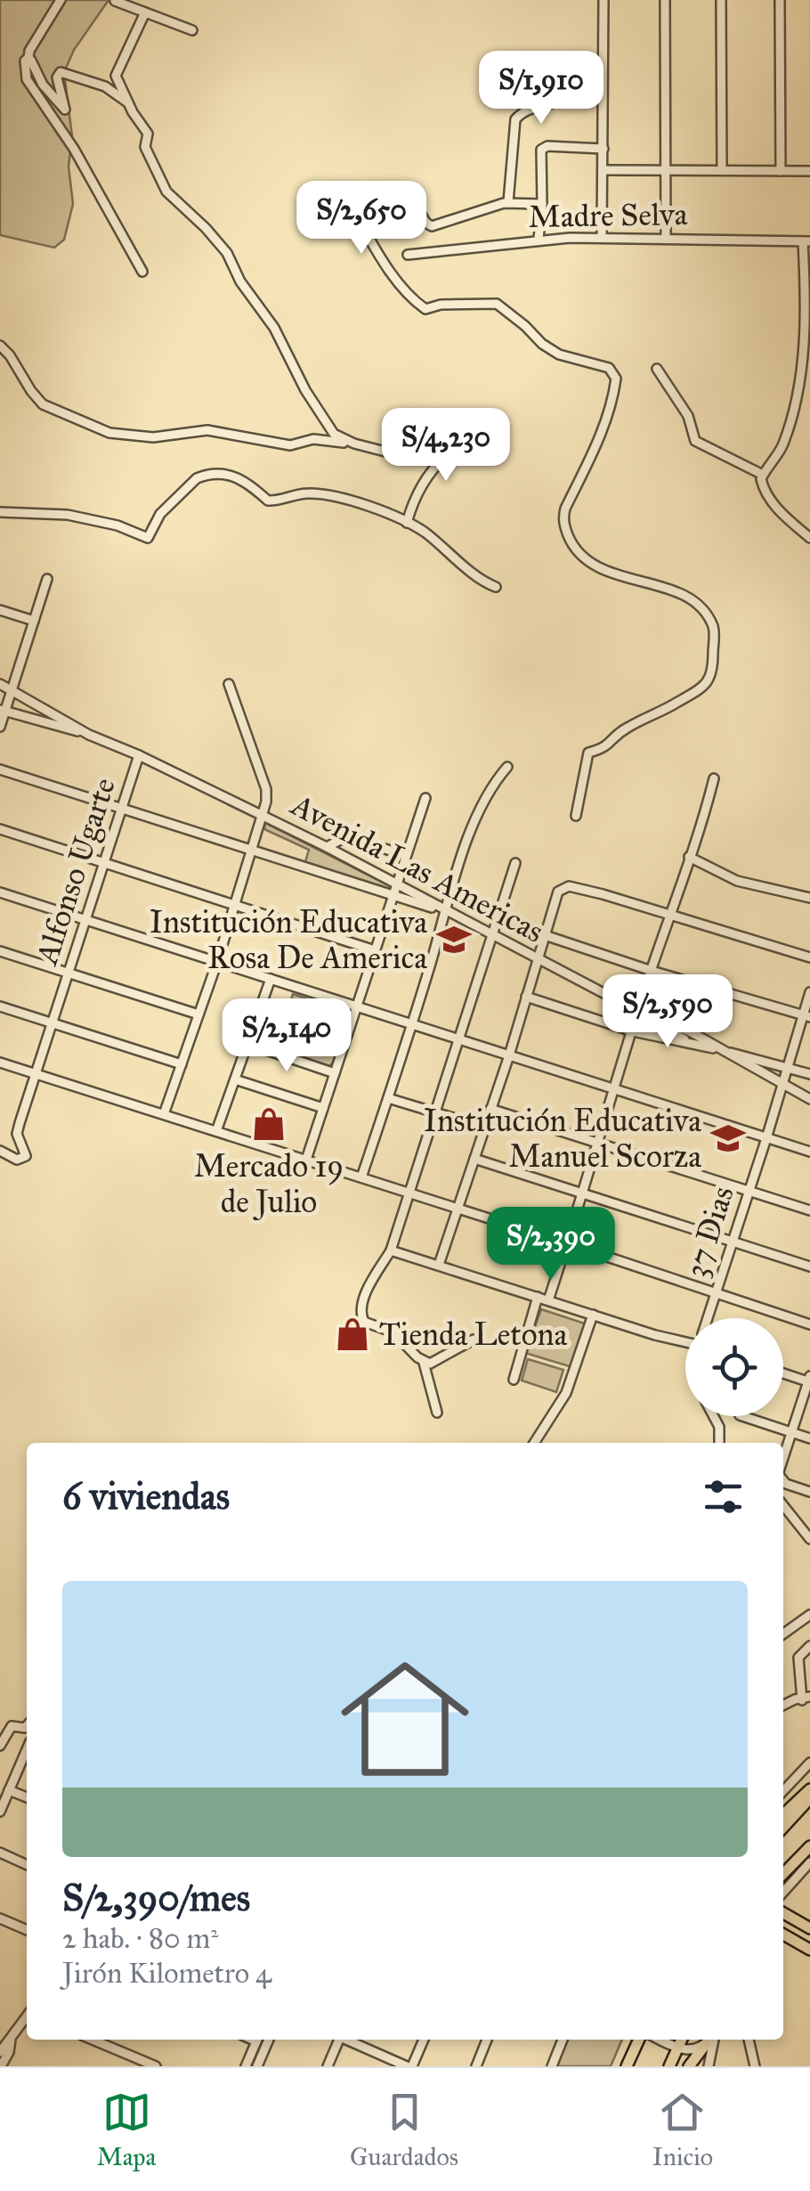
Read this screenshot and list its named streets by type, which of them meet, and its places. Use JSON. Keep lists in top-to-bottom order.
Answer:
{
  "streets": {
    "street": [
      "Madre Selva",
      "Avenida Las Americas",
      "Alfonso Ugarte",
      "37 Dias"
    ]
  },
  "crossings": [
    ["Avenida Las Americas", "Alfonso Ugarte"],
    ["Avenida Las Americas", "37 Dias"]
  ],
  "places": {
    "school or university": ["Institución Educativa Rosa De America", "Institución Educativa Manuel Scorza"],
    "shop": ["Mercado 19 de Julio", "Tienda Letona"]
  },
  "page": {
    "price": [
      "S/1,910",
      "S/2,650",
      "S/4,230",
      "S/2,590",
      "S/2,140",
      "S/2,390"
    ],
    "heading": "6 viviendas",
    "list": [
      {
        "name": "S/2,390/mes",
        "note": "2 hab. · 80 m² · Jirón Kilometro 4"
      }
    ],
    "tabs": ["Mapa", "Guardados", "Inicio"]
  }
}
